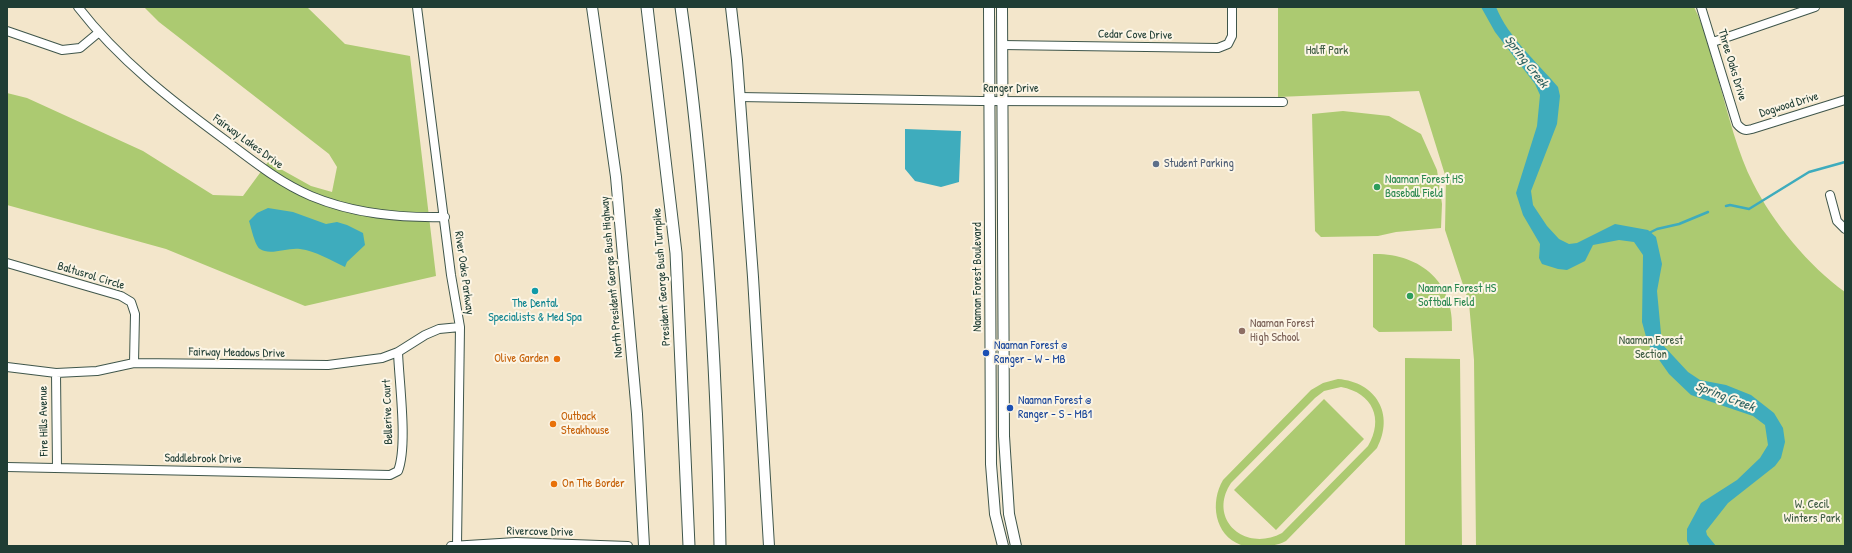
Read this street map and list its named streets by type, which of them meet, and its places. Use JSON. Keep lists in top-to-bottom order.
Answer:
{
  "streets": {
    "highway": ["President George Bush Turnpike"],
    "main road": ["North President George Bush Highway", "Naaman Forest Boulevard"],
    "street": [
      "Cedar Cove Drive",
      "Three Oaks Drive",
      "Ranger Drive",
      "Dogwood Drive",
      "Fairway Lakes Drive",
      "River Oaks Parkway",
      "Baltusrol Circle",
      "Fairway Meadows Drive",
      "Bellerive Court",
      "Fire Hills Avenue",
      "Saddlebrook Drive",
      "Rivercove Drive"
    ]
  },
  "crossings": [
    ["Three Oaks Drive", "Dogwood Drive"],
    ["Ranger Drive", "Naaman Forest Boulevard"],
    ["Fairway Lakes Drive", "River Oaks Parkway"],
    ["River Oaks Parkway", "Fairway Meadows Drive"],
    ["River Oaks Parkway", "Rivercove Drive"],
    ["Baltusrol Circle", "Fairway Meadows Drive"],
    ["Fairway Meadows Drive", "Bellerive Court"],
    ["Fairway Meadows Drive", "Fire Hills Avenue"],
    ["Bellerive Court", "Saddlebrook Drive"],
    ["Fire Hills Avenue", "Saddlebrook Drive"]
  ],
  "water": ["Spring Creek"],
  "parks": ["Halff Park", "Naaman Forest Section", "W. Cecil Winters Park"],
  "places": [
    "Student Parking",
    "Naaman Forest HS Baseball Field",
    "The Dental Specialists & Med Spa",
    "Naaman Forest HS Softball Field",
    "Naaman Forest High School",
    "Naaman Forest @ Ranger - W - MB",
    "Olive Garden",
    "Naaman Forest @ Ranger - S - MB1",
    "Outback Steakhouse",
    "On The Border"
  ]
}
